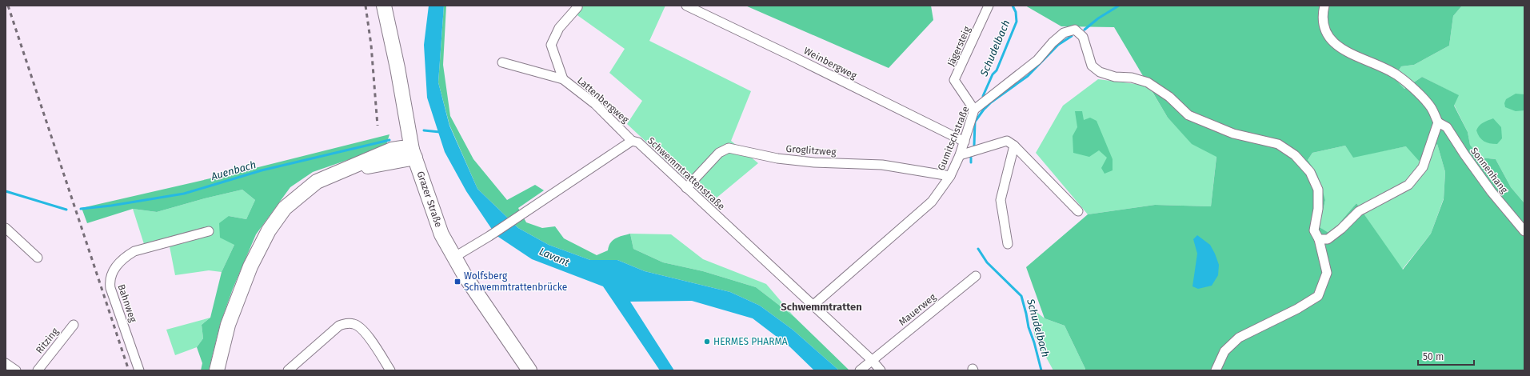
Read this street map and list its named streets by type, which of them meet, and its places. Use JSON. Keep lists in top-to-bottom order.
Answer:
{
  "streets": {
    "main road": ["Grazer Straße"],
    "street": [
      "Jägersteig",
      "Weinbergweg",
      "Lattenbergweg",
      "Gumitschstraße",
      "Groglitzweg",
      "Sonnenhang",
      "Schwemmtrattenstraße",
      "Bahnweg",
      "Mauerweg",
      "Ritzing"
    ]
  },
  "crossings": [
    ["Jägersteig", "Gumitschstraße"],
    ["Weinbergweg", "Gumitschstraße"],
    ["Lattenbergweg", "Schwemmtrattenstraße"],
    ["Gumitschstraße", "Groglitzweg"],
    ["Gumitschstraße", "Schwemmtrattenstraße"],
    ["Groglitzweg", "Schwemmtrattenstraße"],
    ["Schwemmtrattenstraße", "Grazer Straße"],
    ["Schwemmtrattenstraße", "Mauerweg"]
  ],
  "districts": ["Schwemmtratten"],
  "water": ["Schudelbach", "Auenbach", "Lavant"],
  "places": {
    "transit": ["Wolfsberg Schwemmtrattenbrücke"],
    "other": ["HERMES PHARMA"]
  },
  "scale_bar": "50 m"
}
